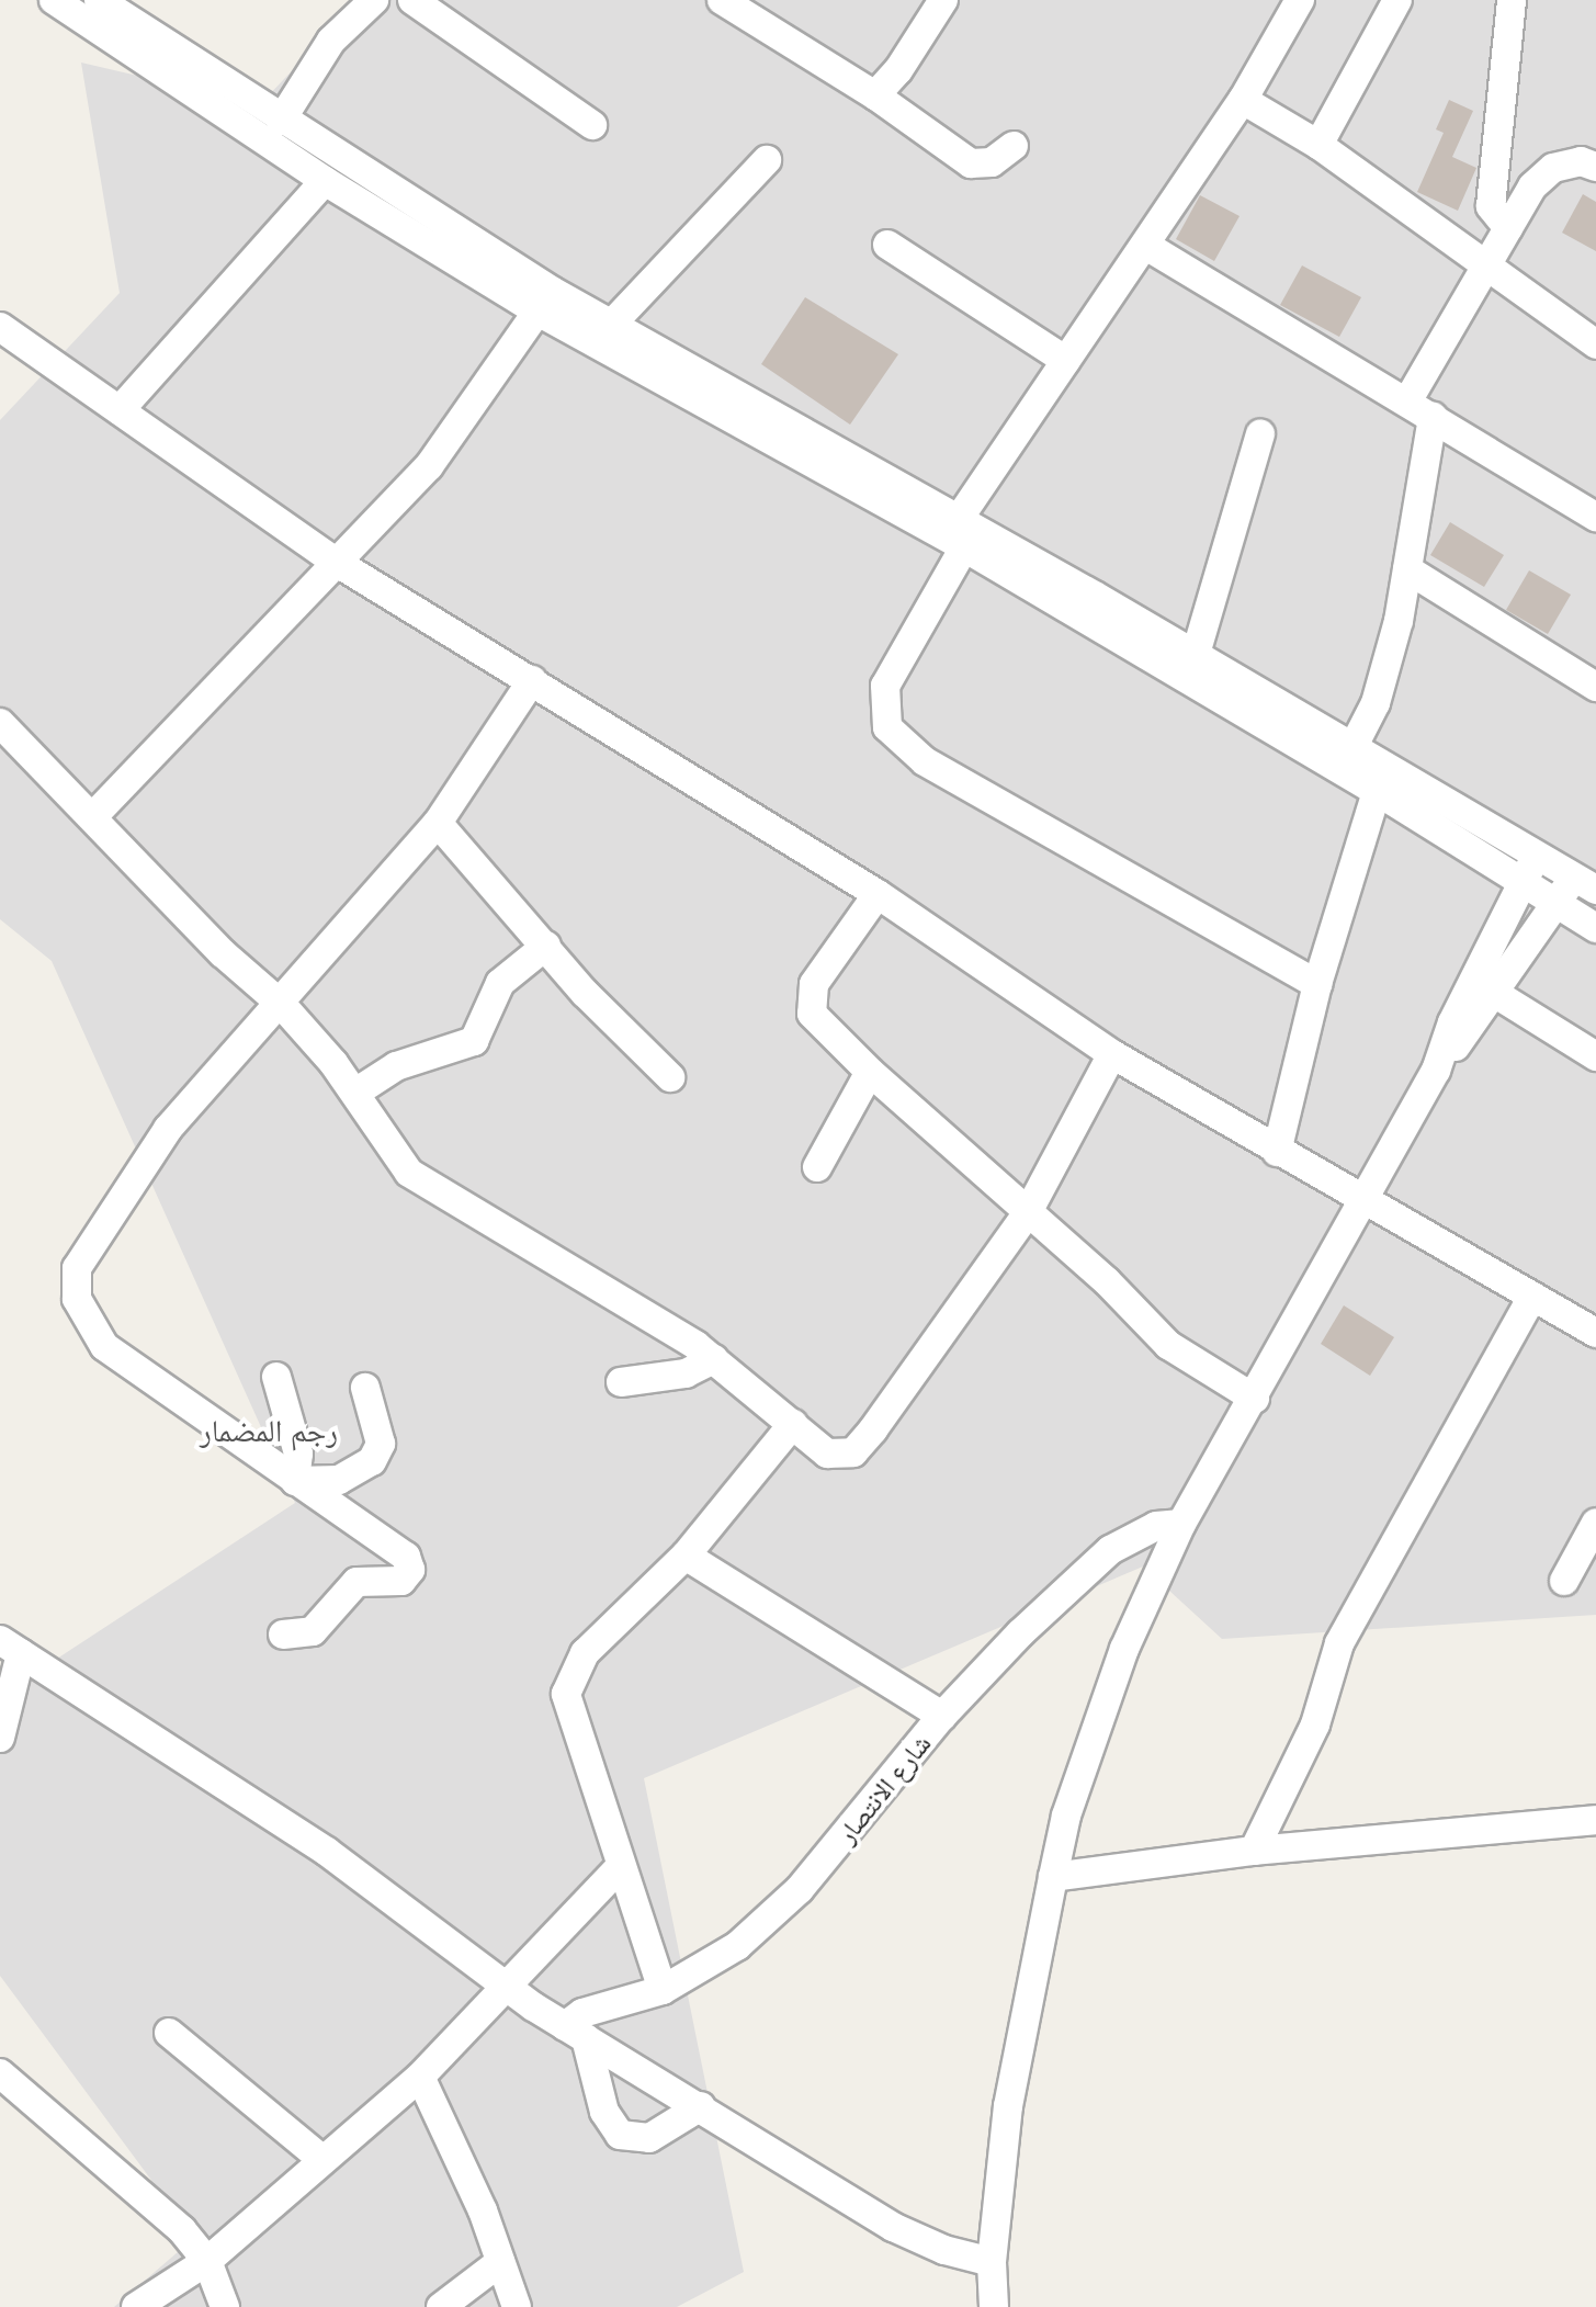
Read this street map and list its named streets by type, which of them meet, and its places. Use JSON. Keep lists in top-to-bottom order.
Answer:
{
  "streets": {
    "street": ["شارع الانتصار"]
  },
  "districts": ["رجم المضمار"]
}
